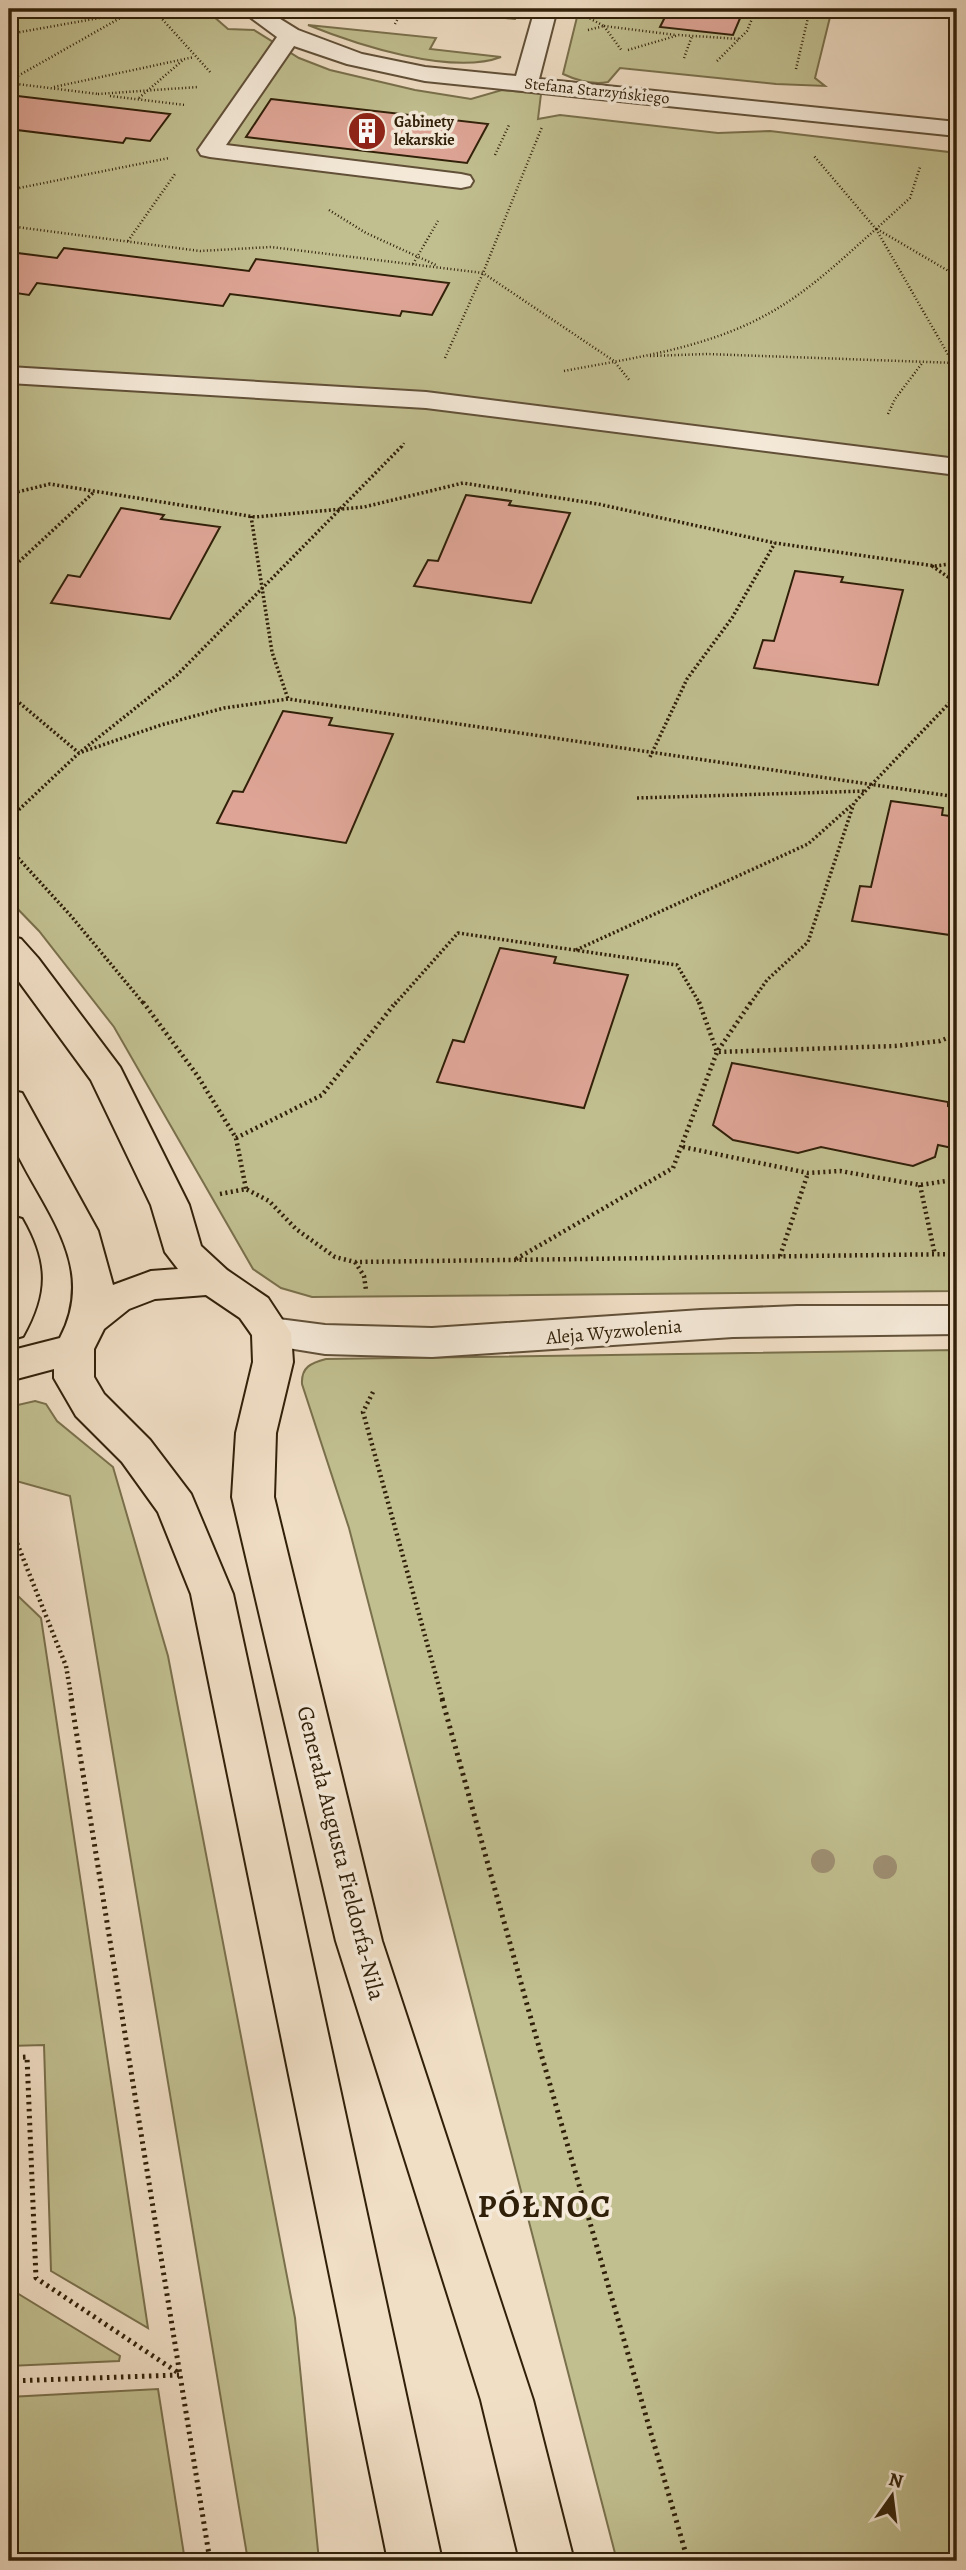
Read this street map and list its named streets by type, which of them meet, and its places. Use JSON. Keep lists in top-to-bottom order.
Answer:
{
  "streets": {
    "main road": ["Generała Augusta Fieldorfa-Nila"],
    "street": ["Stefana Starzyńskiego", "Aleja Wyzwolenia"]
  },
  "crossings": [
    ["Aleja Wyzwolenia", "Generała Augusta Fieldorfa-Nila"]
  ],
  "districts": ["PÓŁNOC"],
  "places": {
    "building": ["Gabinety lekarskie"]
  },
  "north": "top"
}
